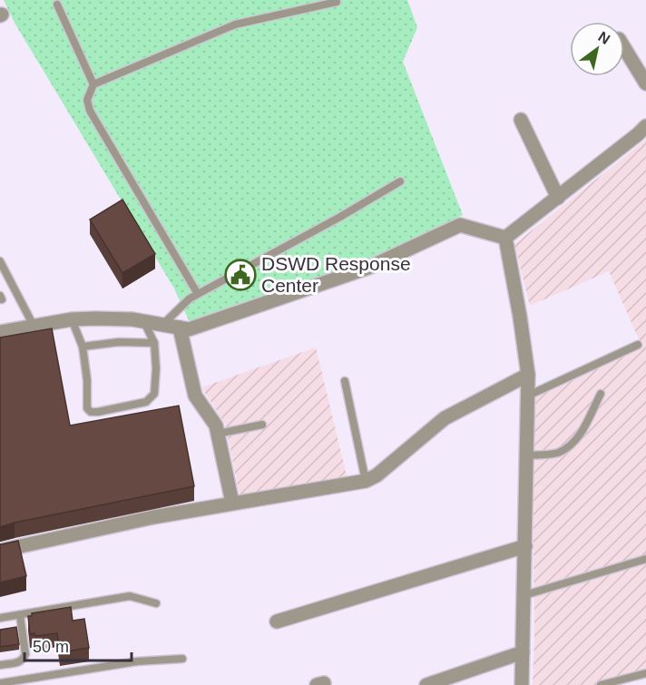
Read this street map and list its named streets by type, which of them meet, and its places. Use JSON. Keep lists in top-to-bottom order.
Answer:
{
  "places": {
    "public building": ["DSWD Response Center"]
  },
  "scale_bar": "50 m",
  "north": "top right"
}
